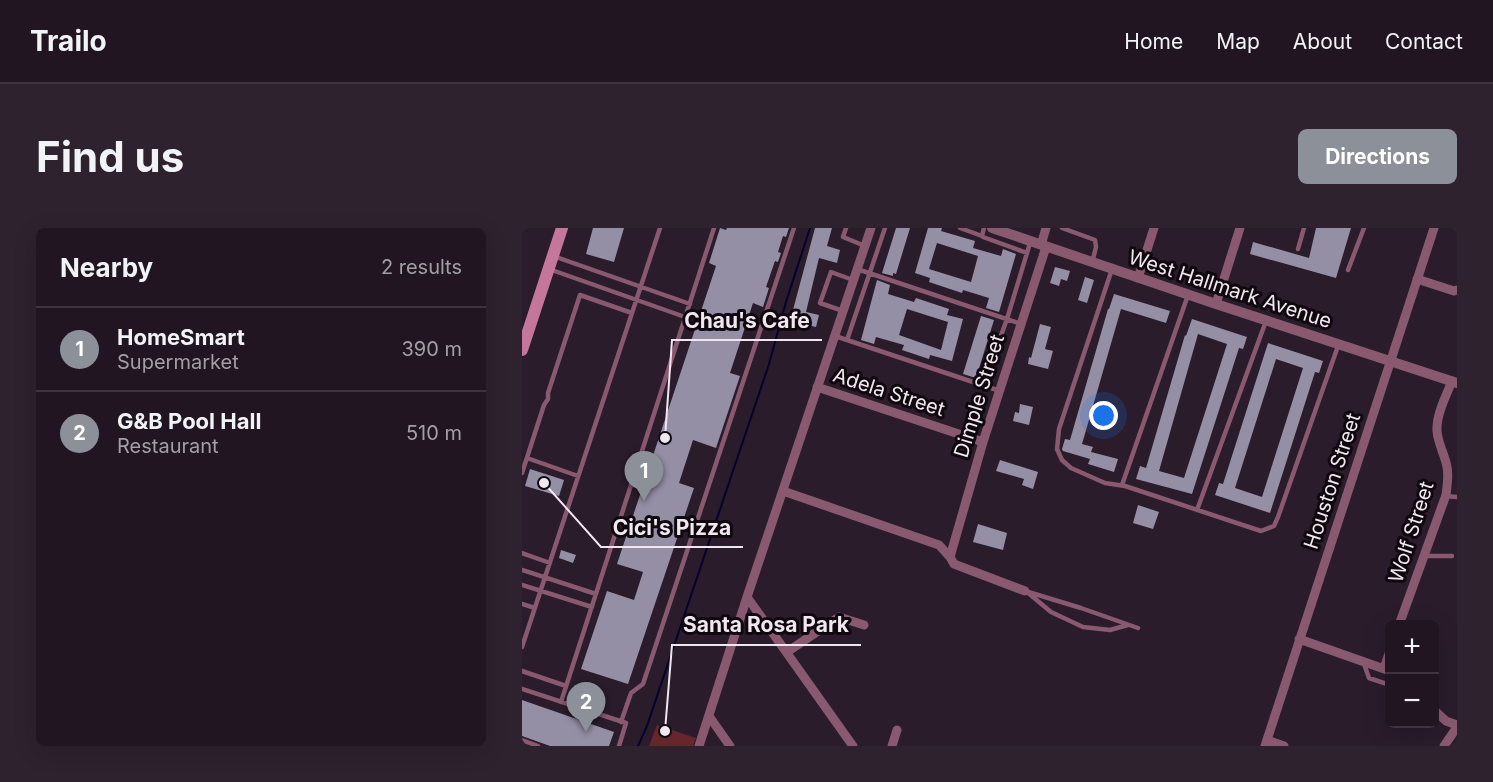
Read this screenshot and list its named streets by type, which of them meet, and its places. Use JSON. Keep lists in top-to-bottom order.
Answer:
{
  "streets": {
    "street": [
      "West Hallmark Avenue",
      "Adela Street",
      "Dimple Street",
      "Houston Street",
      "Wolf Street"
    ]
  },
  "crossings": [
    ["West Hallmark Avenue", "Dimple Street"],
    ["West Hallmark Avenue", "Houston Street"],
    ["West Hallmark Avenue", "Wolf Street"],
    ["Adela Street", "Dimple Street"]
  ],
  "places": ["Chau's Cafe", "Cici's Pizza", "Santa Rosa Park"],
  "page": {
    "header": "Trailo",
    "nav": [
      "Home",
      "Map",
      "About",
      "Contact"
    ],
    "buttons": "Directions",
    "title": "Find us",
    "heading": ["Nearby", "2 results"],
    "list": [
      {
        "mark": "1",
        "name": "HomeSmart",
        "note": "Supermarket",
        "value": "390 m"
      },
      {
        "mark": "2",
        "name": "G&B Pool Hall",
        "note": "Restaurant",
        "value": "510 m"
      }
    ],
    "pins": ["1", "2"],
    "map_buttons": ["+", "−"]
  }
}
